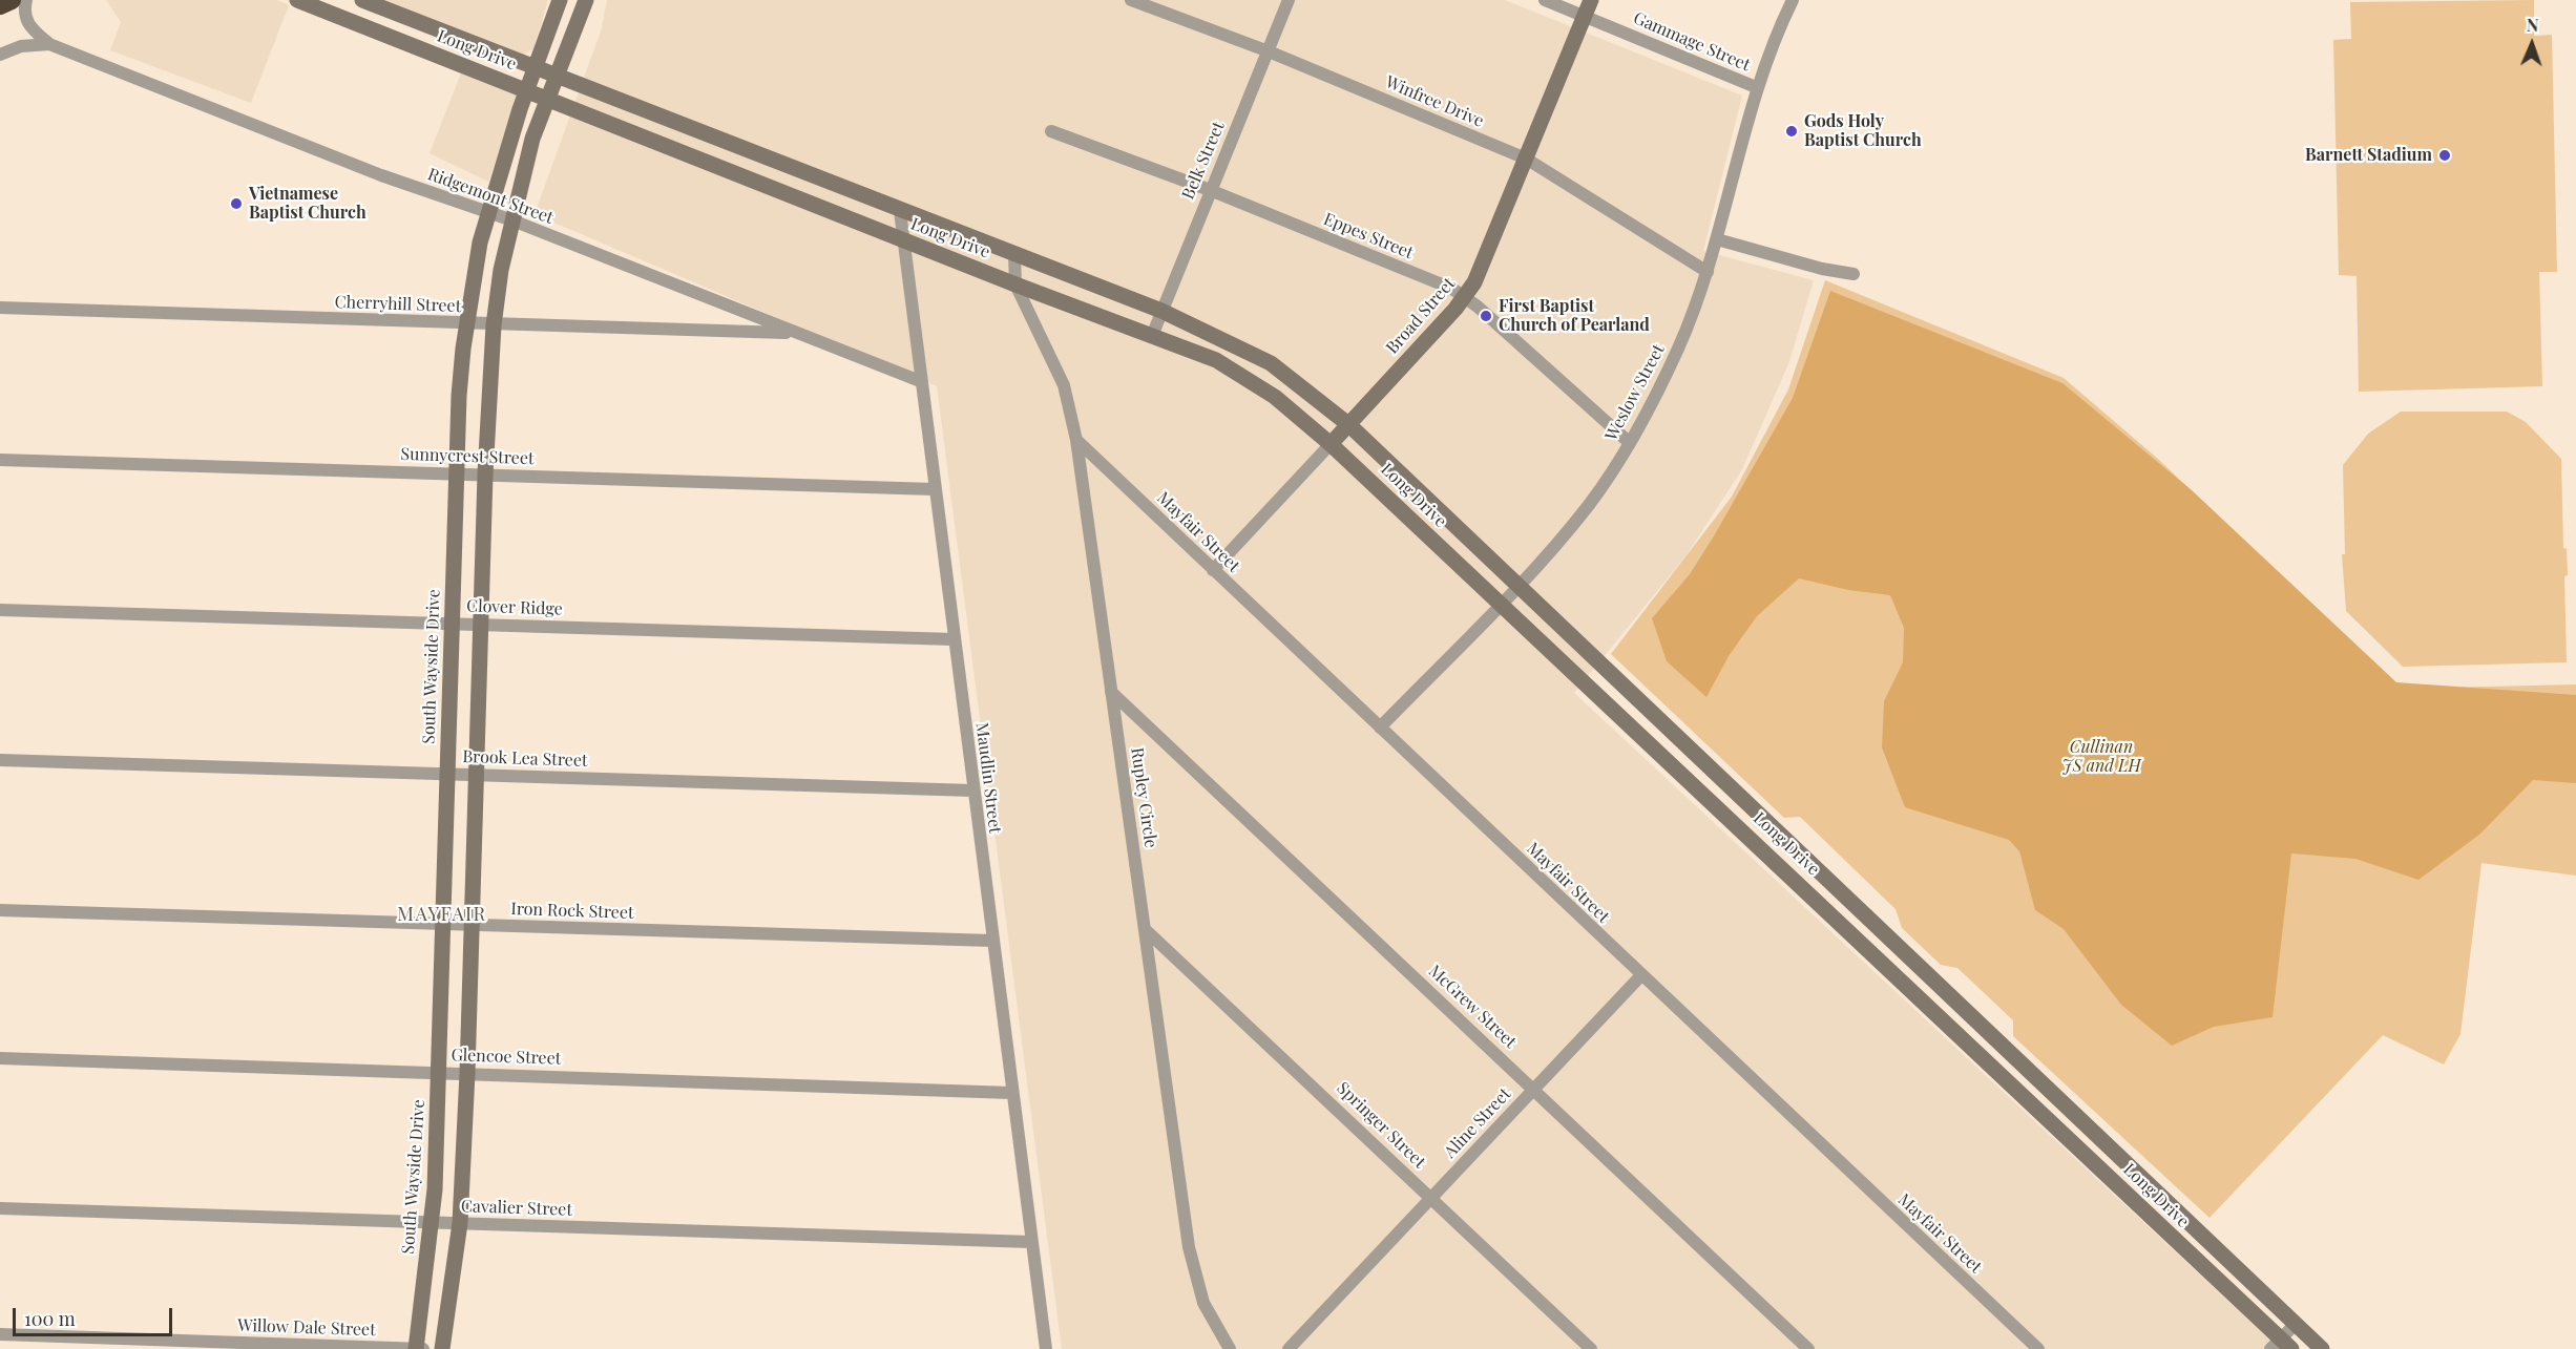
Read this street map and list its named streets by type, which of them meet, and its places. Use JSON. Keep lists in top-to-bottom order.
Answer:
{
  "streets": {
    "main road": ["Long Drive", "Broad Street", "South Wayside Drive"],
    "street": [
      "Gammage Street",
      "Winfree Drive",
      "Belk Street",
      "Ridgemont Street",
      "Eppes Street",
      "Cherryhill Street",
      "Weslow Street",
      "Sunnycrest Street",
      "Mayfair Street",
      "Clover Ridge",
      "Brook Lea Street",
      "Maudlin Street",
      "Rupley Circle",
      "Iron Rock Street",
      "McGrew Street",
      "Glencoe Street",
      "Aline Street",
      "Springer Street",
      "Cavalier Street",
      "Willow Dale Street"
    ]
  },
  "crossings": [
    ["Gammage Street", "Broad Street"],
    ["Gammage Street", "Weslow Street"],
    ["Long Drive", "Belk Street"],
    ["Long Drive", "Broad Street"],
    ["Long Drive", "Weslow Street"],
    ["Long Drive", "South Wayside Drive"],
    ["Long Drive", "Maudlin Street"],
    ["Long Drive", "Rupley Circle"],
    ["Winfree Drive", "Belk Street"],
    ["Winfree Drive", "Broad Street"],
    ["Winfree Drive", "Weslow Street"],
    ["Belk Street", "Eppes Street"],
    ["Ridgemont Street", "Cherryhill Street"],
    ["Ridgemont Street", "South Wayside Drive"],
    ["Ridgemont Street", "Maudlin Street"],
    ["Eppes Street", "Broad Street"],
    ["Eppes Street", "Weslow Street"],
    ["Cherryhill Street", "South Wayside Drive"],
    ["Broad Street", "Mayfair Street"],
    ["Weslow Street", "Mayfair Street"],
    ["Sunnycrest Street", "South Wayside Drive"],
    ["Sunnycrest Street", "Maudlin Street"],
    ["Mayfair Street", "Rupley Circle"],
    ["Mayfair Street", "Aline Street"],
    ["Clover Ridge", "South Wayside Drive"],
    ["Clover Ridge", "Maudlin Street"],
    ["South Wayside Drive", "Brook Lea Street"],
    ["South Wayside Drive", "Iron Rock Street"],
    ["South Wayside Drive", "Glencoe Street"],
    ["South Wayside Drive", "Cavalier Street"],
    ["South Wayside Drive", "Willow Dale Street"],
    ["Brook Lea Street", "Maudlin Street"],
    ["Maudlin Street", "Iron Rock Street"],
    ["Maudlin Street", "Glencoe Street"],
    ["Maudlin Street", "Cavalier Street"],
    ["Rupley Circle", "McGrew Street"],
    ["Rupley Circle", "Springer Street"],
    ["McGrew Street", "Aline Street"],
    ["Aline Street", "Springer Street"]
  ],
  "districts": ["MAYFAIR"],
  "parks": ["Cullinan JS and LH"],
  "places": [
    "Gods Holy Baptist Church",
    "Barnett Stadium",
    "Vietnamese Baptist Church",
    "First Baptist Church of Pearland"
  ],
  "scale_bar": "100 m",
  "north": "top"
}
